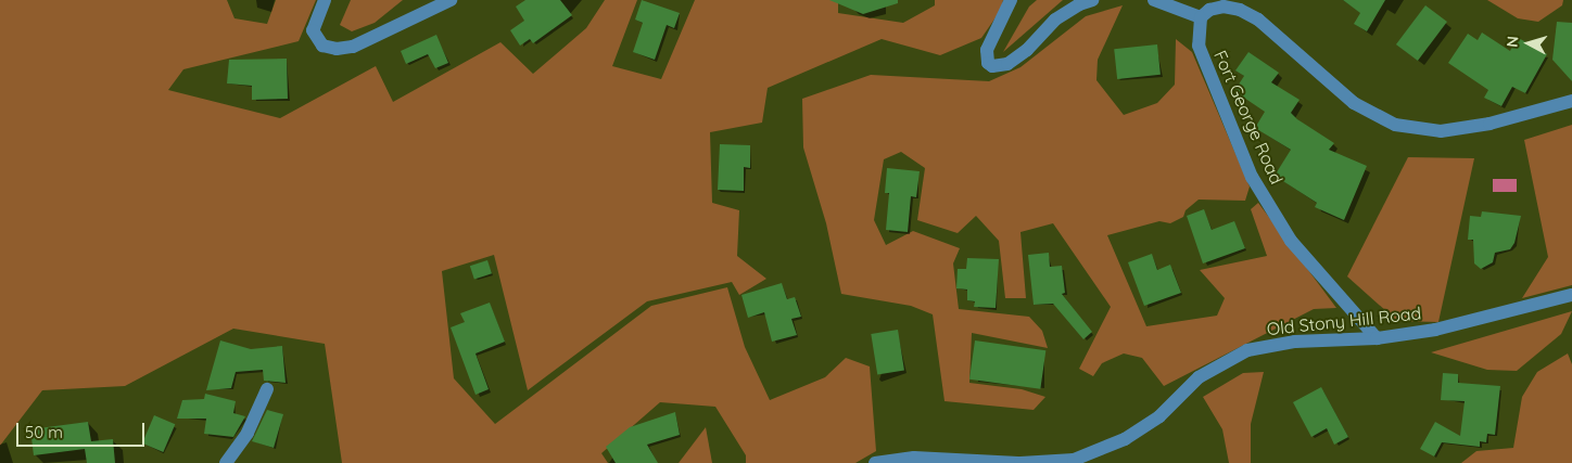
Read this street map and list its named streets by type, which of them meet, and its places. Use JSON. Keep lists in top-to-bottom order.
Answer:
{
  "streets": {
    "street": ["Fort George Road", "Old Stony Hill Road"]
  },
  "crossings": [
    ["Fort George Road", "Old Stony Hill Road"]
  ],
  "scale_bar": "50 m",
  "north": "left"
}
